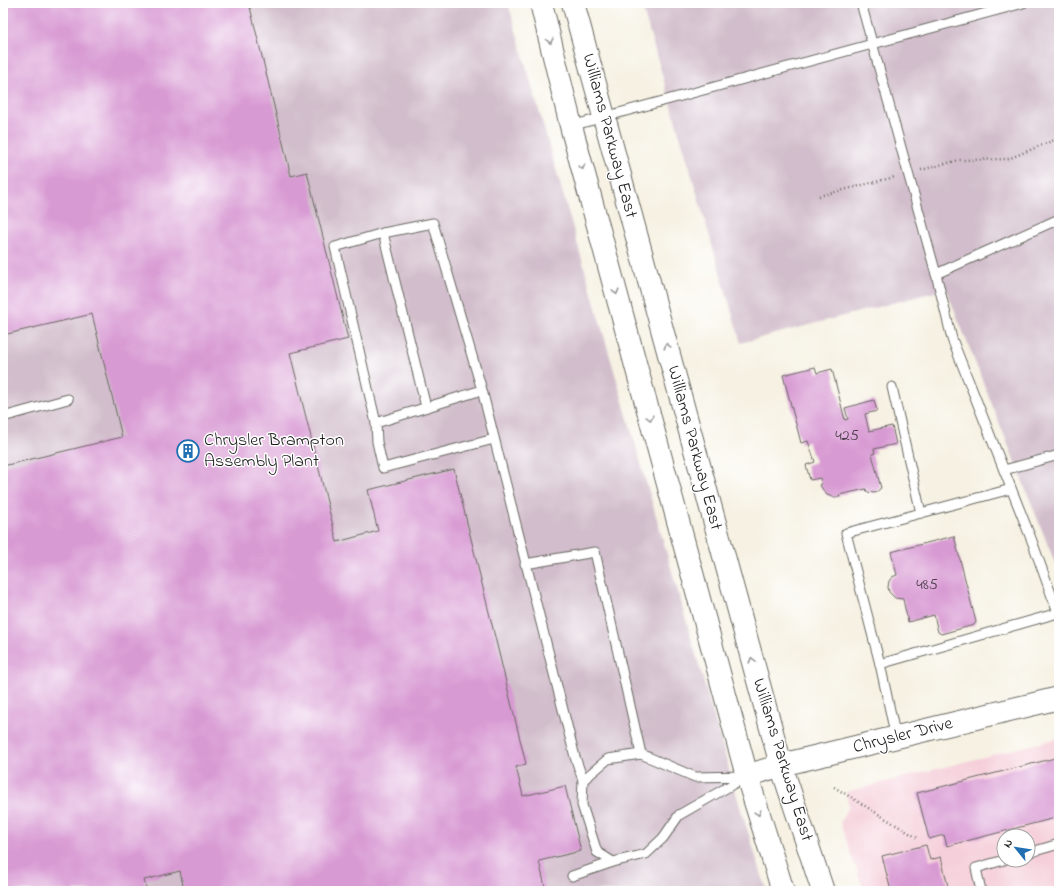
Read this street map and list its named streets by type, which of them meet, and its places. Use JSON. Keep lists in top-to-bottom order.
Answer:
{
  "streets": {
    "main road": ["Williams Parkway East", "Chrysler Drive"]
  },
  "crossings": [
    ["Williams Parkway East", "Chrysler Drive"]
  ],
  "places": {
    "building": ["Chrysler Brampton Assembly Plant"]
  },
  "house_numbers": ["425", "485"],
  "north": "top left"
}
